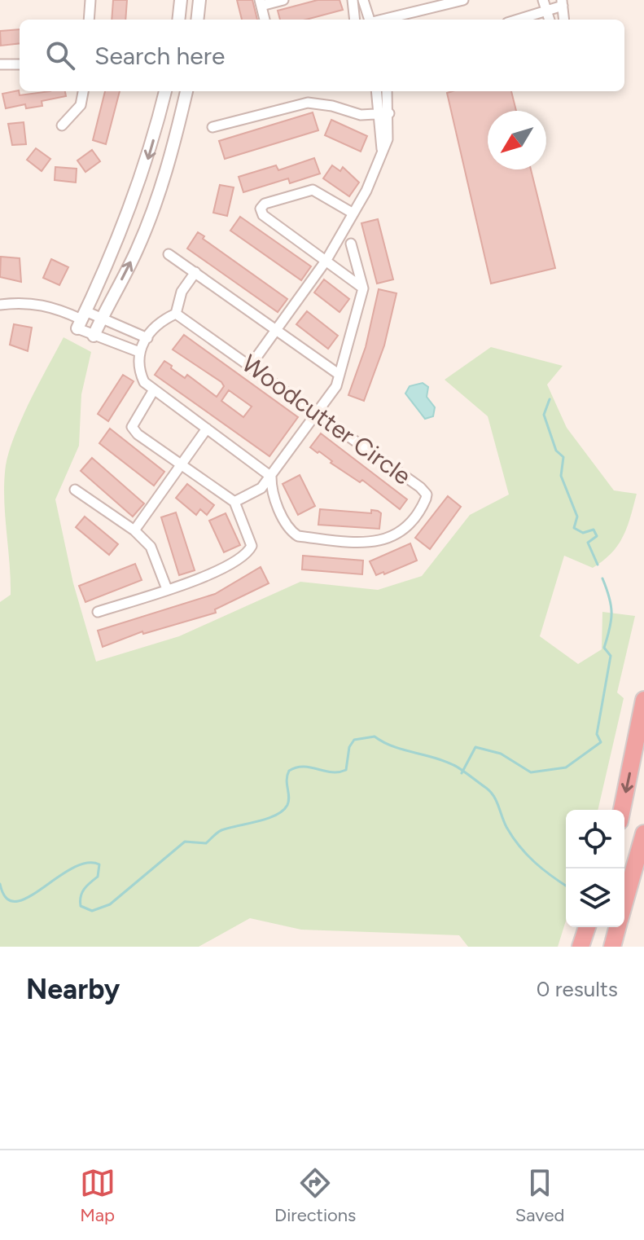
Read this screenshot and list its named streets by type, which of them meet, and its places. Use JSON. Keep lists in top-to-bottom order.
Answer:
{
  "streets": {
    "street": ["Woodcutter Circle"]
  },
  "north": "bottom left",
  "page": {
    "search": "Search here",
    "heading": ["Nearby", "0 results"],
    "nav": ["Map", "Directions", "Saved"]
  }
}
